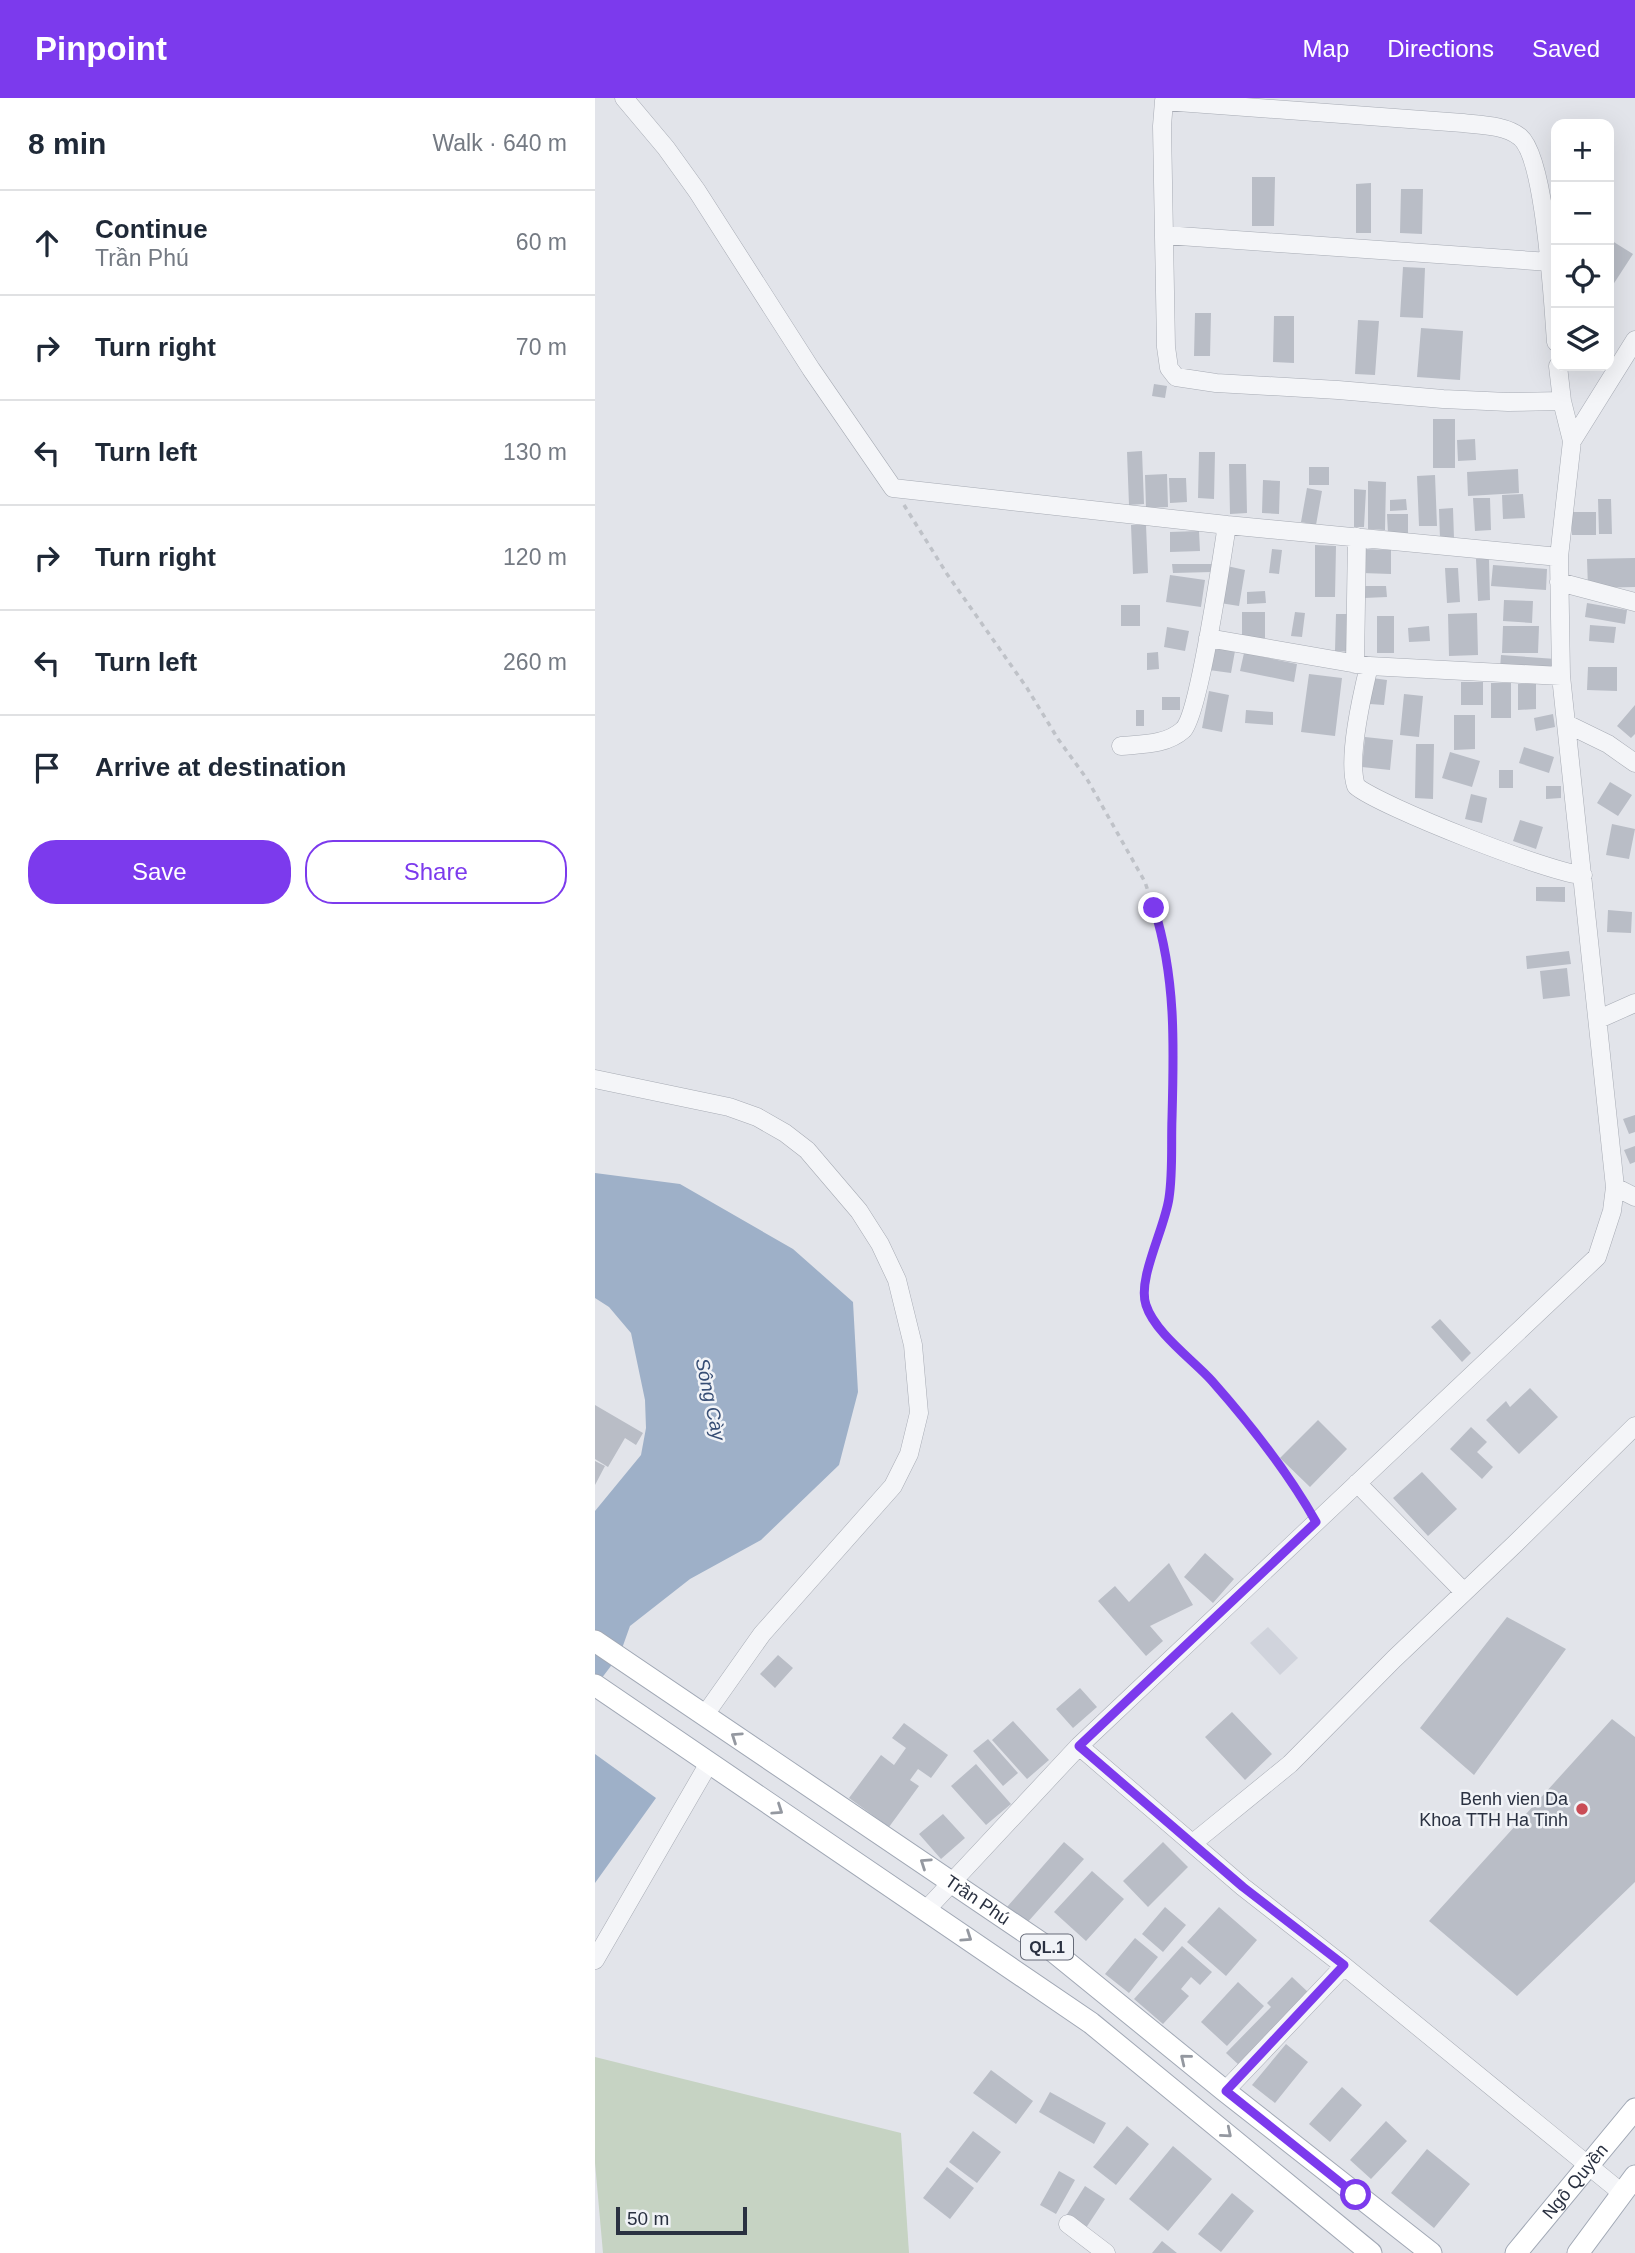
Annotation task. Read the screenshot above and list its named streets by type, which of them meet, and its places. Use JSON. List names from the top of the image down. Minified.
{"streets":{"main road":["Trần Phú","QL.1","Ngô Quyền"]},"water":["Sông Cày"],"places":["Benh vien Da Khoa TTH Ha Tinh"],"scale_bar":"50 m","page":{"header":"Pinpoint","nav":["Map","Directions","Saved"],"heading":["8 min","Walk · 640 m"],"map_buttons":["+","−"],"list":[["Continue","Trần Phú","60 m"],["Turn right","70 m"],["Turn left","130 m"],["Turn right","120 m"],["Turn left","260 m"],"Arrive at destination"],"buttons":["Save","Share"],"scale":"50 m"}}
